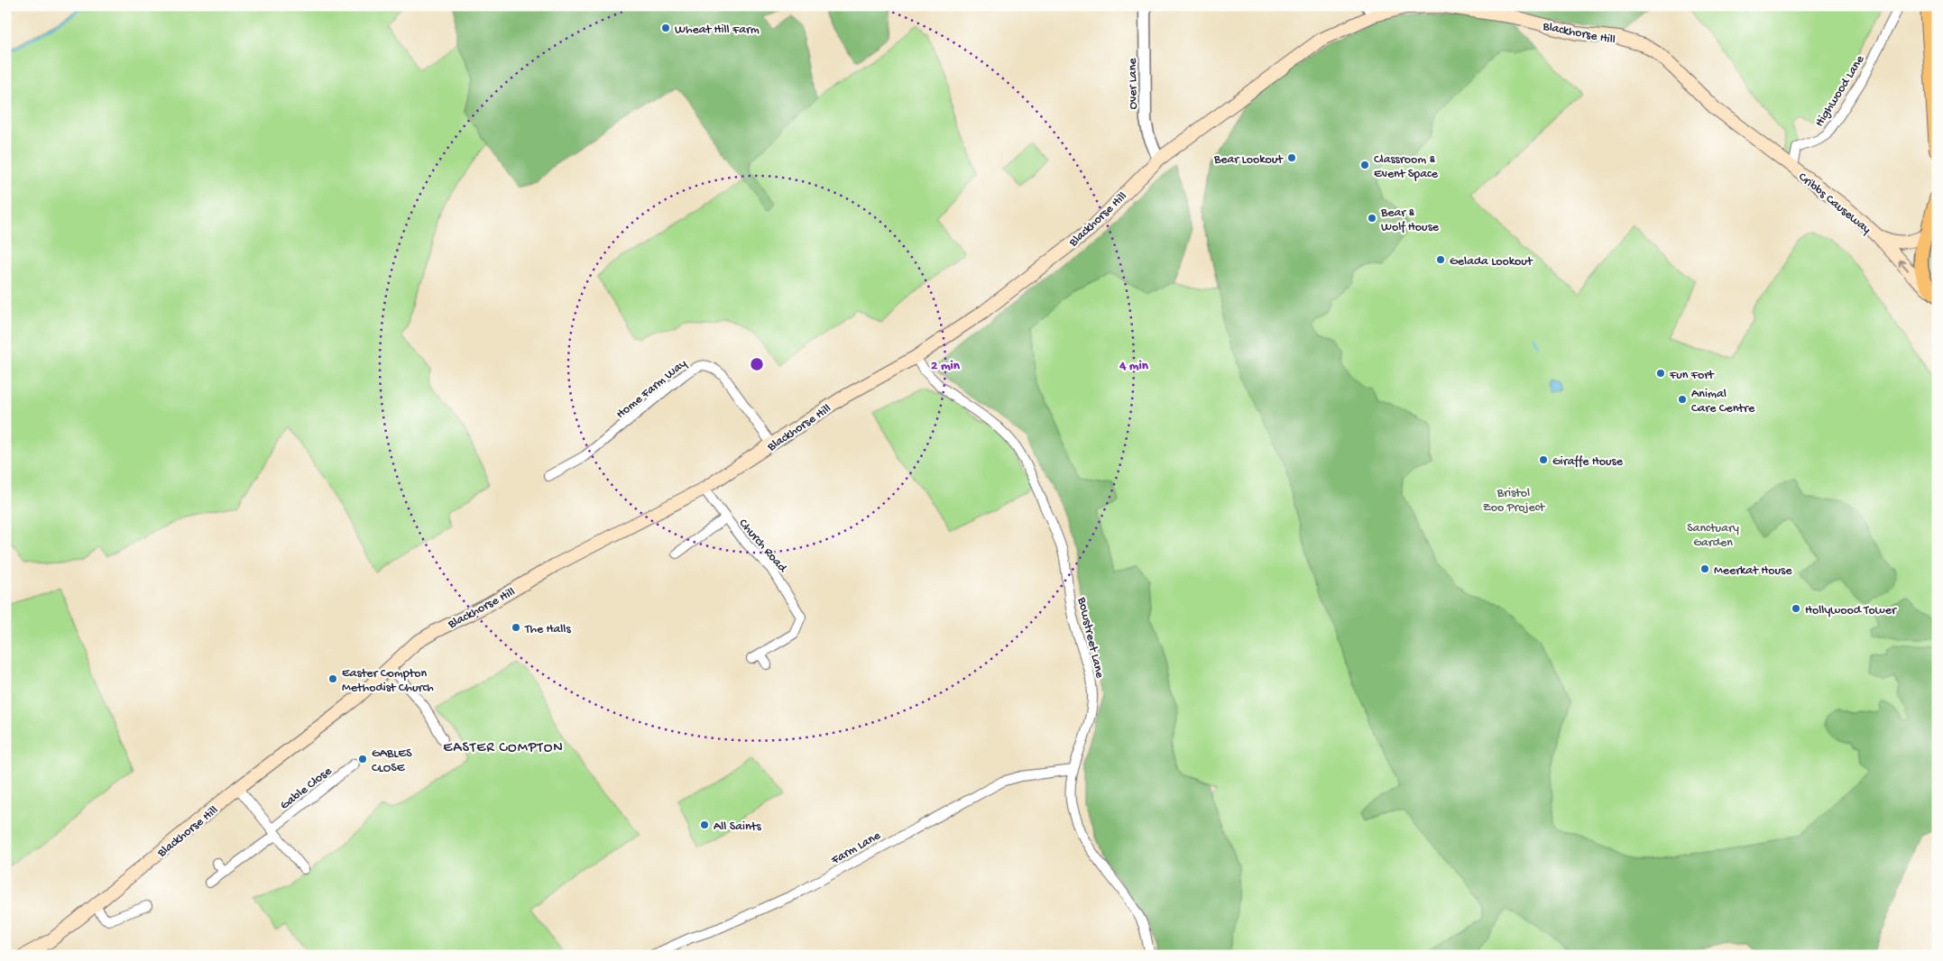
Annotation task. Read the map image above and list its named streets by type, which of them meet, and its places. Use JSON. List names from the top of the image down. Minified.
{"streets":{"main road":["Blackhorse Hill","Cribbs Causeway"],"street":["Over Lane","Highwood Lane","Home Farm Way","Church Road","Bowstreet Lane","Gable Close","Farm Lane"]},"crossings":[["Blackhorse Hill","Over Lane"],["Blackhorse Hill","Highwood Lane"],["Blackhorse Hill","Cribbs Causeway"],["Blackhorse Hill","Home Farm Way"],["Blackhorse Hill","Church Road"],["Blackhorse Hill","Bowstreet Lane"],["Highwood Lane","Cribbs Causeway"],["Bowstreet Lane","Farm Lane"]],"districts":["EASTER COMPTON"],"parks":["Bristol Zoo Project","Sanctuary Garden"],"places":["Wheat Hill Farm","Bear Lookout","Classroom & Event Space","Bear & Wolf House","Gelada Lookout","Fun Fort","Animal Care Centre","Giraffe House","Meerkat House","Hollywood Tower","The Halls","Easter Compton Methodist Church","GABLES CLOSE","All Saints"],"rings":["2 min","4 min"]}
